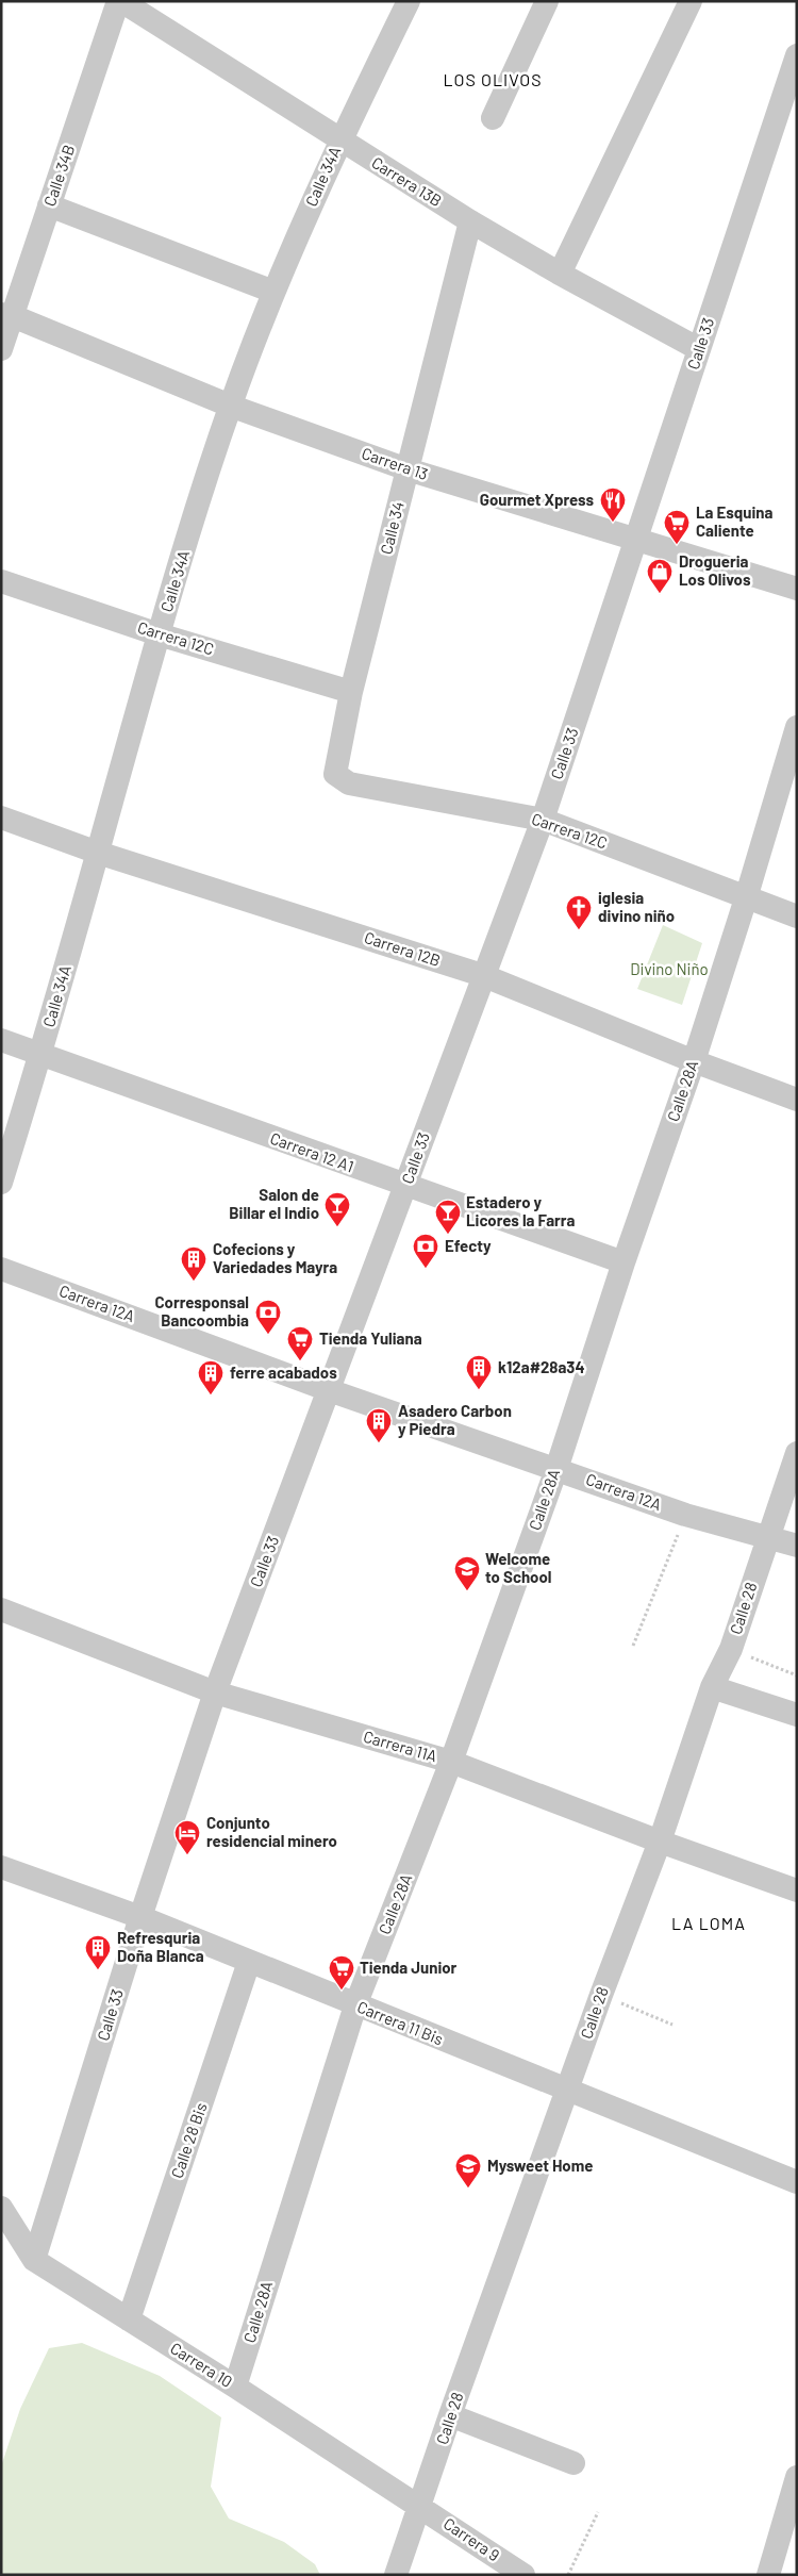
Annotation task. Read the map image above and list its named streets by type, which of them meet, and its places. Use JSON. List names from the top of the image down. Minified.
{"streets":{"street":["Calle 34B","Calle 34A","Carrera 13B","Calle 33","Carrera 13","Calle 34","Carrera 12C","Carrera 12B","Calle 28A","Carrera 12 A1","Carrera 12A","Calle 28","Carrera 11A","Carrera 11 Bis","Calle 28 Bis","Carrera 10","Carrera 9"]},"crossings":[["Calle 34B","Carrera 13B"],["Calle 34B","Carrera 13"],["Calle 34A","Carrera 13B"],["Calle 34A","Carrera 13"],["Calle 34A","Carrera 12C"],["Calle 34A","Carrera 12B"],["Calle 34A","Carrera 12 A1"],["Carrera 13B","Calle 33"],["Carrera 13B","Calle 34"],["Calle 33","Carrera 13"],["Calle 33","Carrera 12C"],["Calle 33","Carrera 12B"],["Calle 33","Carrera 12 A1"],["Calle 33","Carrera 12A"],["Calle 33","Carrera 11A"],["Calle 33","Carrera 11 Bis"],["Calle 33","Carrera 10"],["Carrera 13","Calle 34"],["Calle 34","Carrera 12C"],["Carrera 12C","Calle 28A"],["Carrera 12B","Calle 28A"],["Calle 28A","Carrera 12 A1"],["Calle 28A","Carrera 12A"],["Calle 28A","Carrera 11A"],["Calle 28A","Carrera 11 Bis"],["Calle 28A","Carrera 10"],["Carrera 12A","Calle 28"],["Calle 28","Carrera 11A"],["Calle 28","Carrera 11 Bis"],["Calle 28","Carrera 10"],["Calle 28","Carrera 9"],["Carrera 11 Bis","Calle 28 Bis"],["Calle 28 Bis","Carrera 10"],["Carrera 10","Carrera 9"]],"districts":["LOS OLIVOS","LA LOMA"],"parks":["Divino Niño"],"places":{"restaurant":["Gourmet Xpress"],"supermarket":["La Esquina Caliente","Tienda Yuliana","Tienda Junior"],"shop":["Drogueria Los Olivos"],"church":["iglesia divino niño"],"bar":["Salon de Billar el Indio","Estadero y Licores la Farra"],"bank":["Efecty","Corresponsal Bancoombia"],"building":["Cofecions y Variedades Mayra","k12a#28a34","ferre acabados","Asadero Carbon y Piedra","Refresquria Doña Blanca"],"school or university":["Welcome to School","Mysweet Home"],"hotel":["Conjunto residencial minero"]}}
